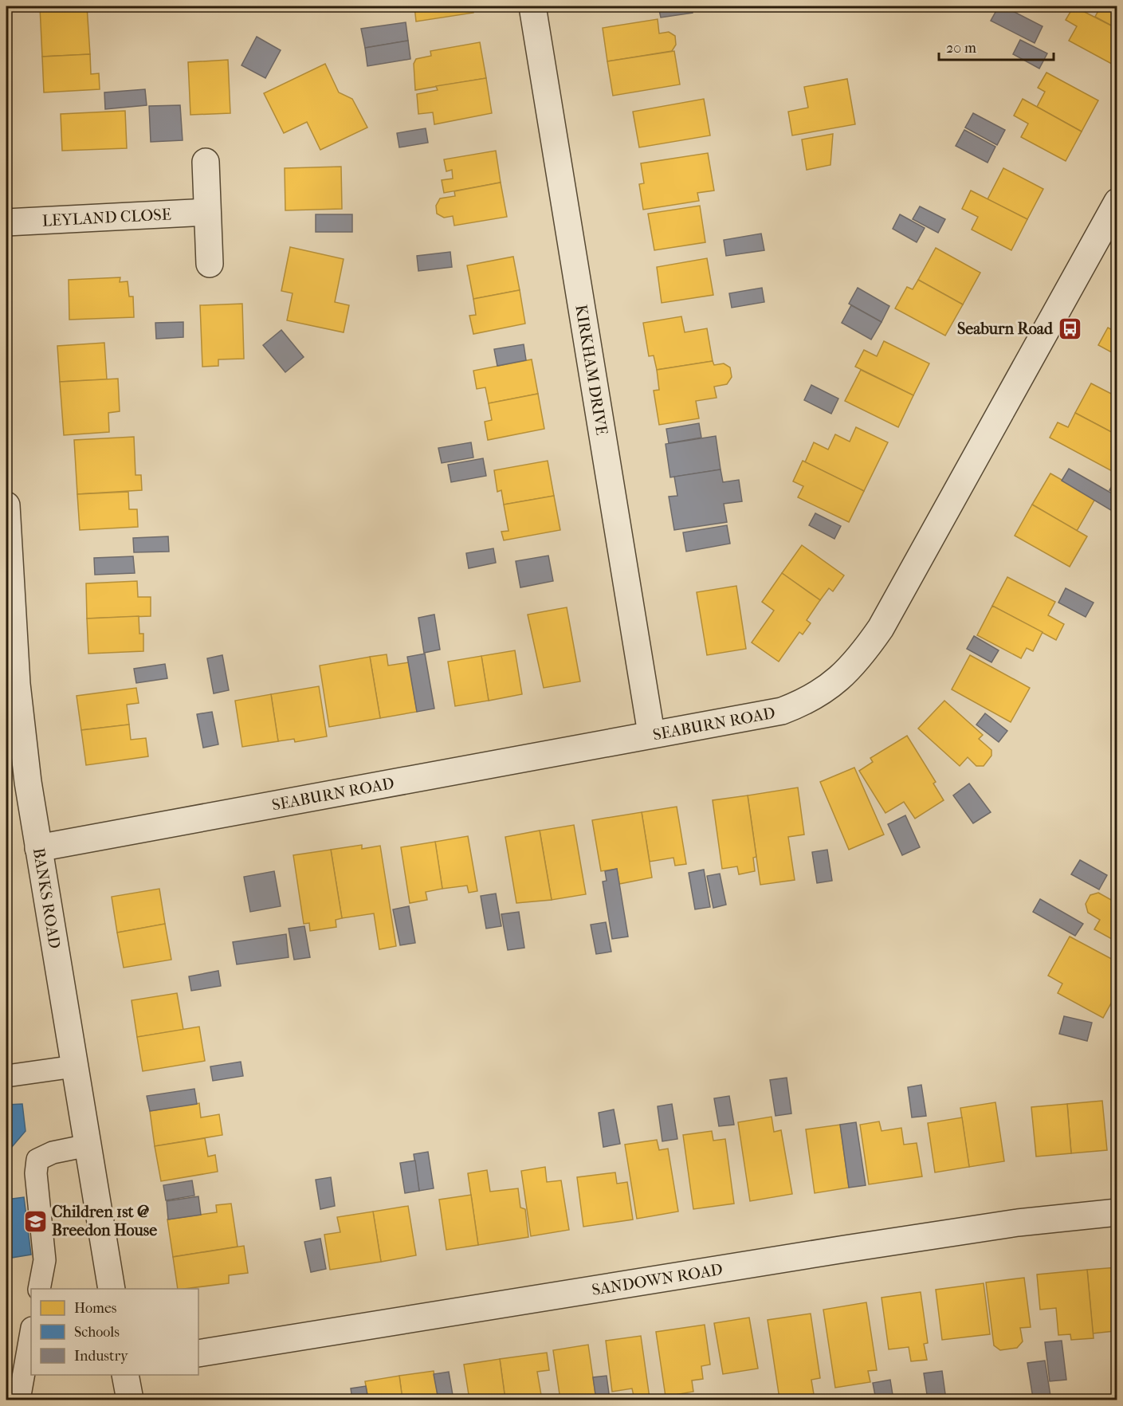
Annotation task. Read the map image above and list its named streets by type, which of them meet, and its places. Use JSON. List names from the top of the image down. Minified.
{"streets":{"street":["LEYLAND CLOSE","KIRKHAM DRIVE","SEABURN ROAD","BANKS ROAD","SANDOWN ROAD"]},"crossings":[["KIRKHAM DRIVE","SEABURN ROAD"],["SEABURN ROAD","BANKS ROAD"]],"places":{"bus stop":["Seaburn Road"],"school or university":["Children 1st @ Breedon House"]},"legend":["Homes","Schools","Industry"],"scale_bar":"20 m"}
